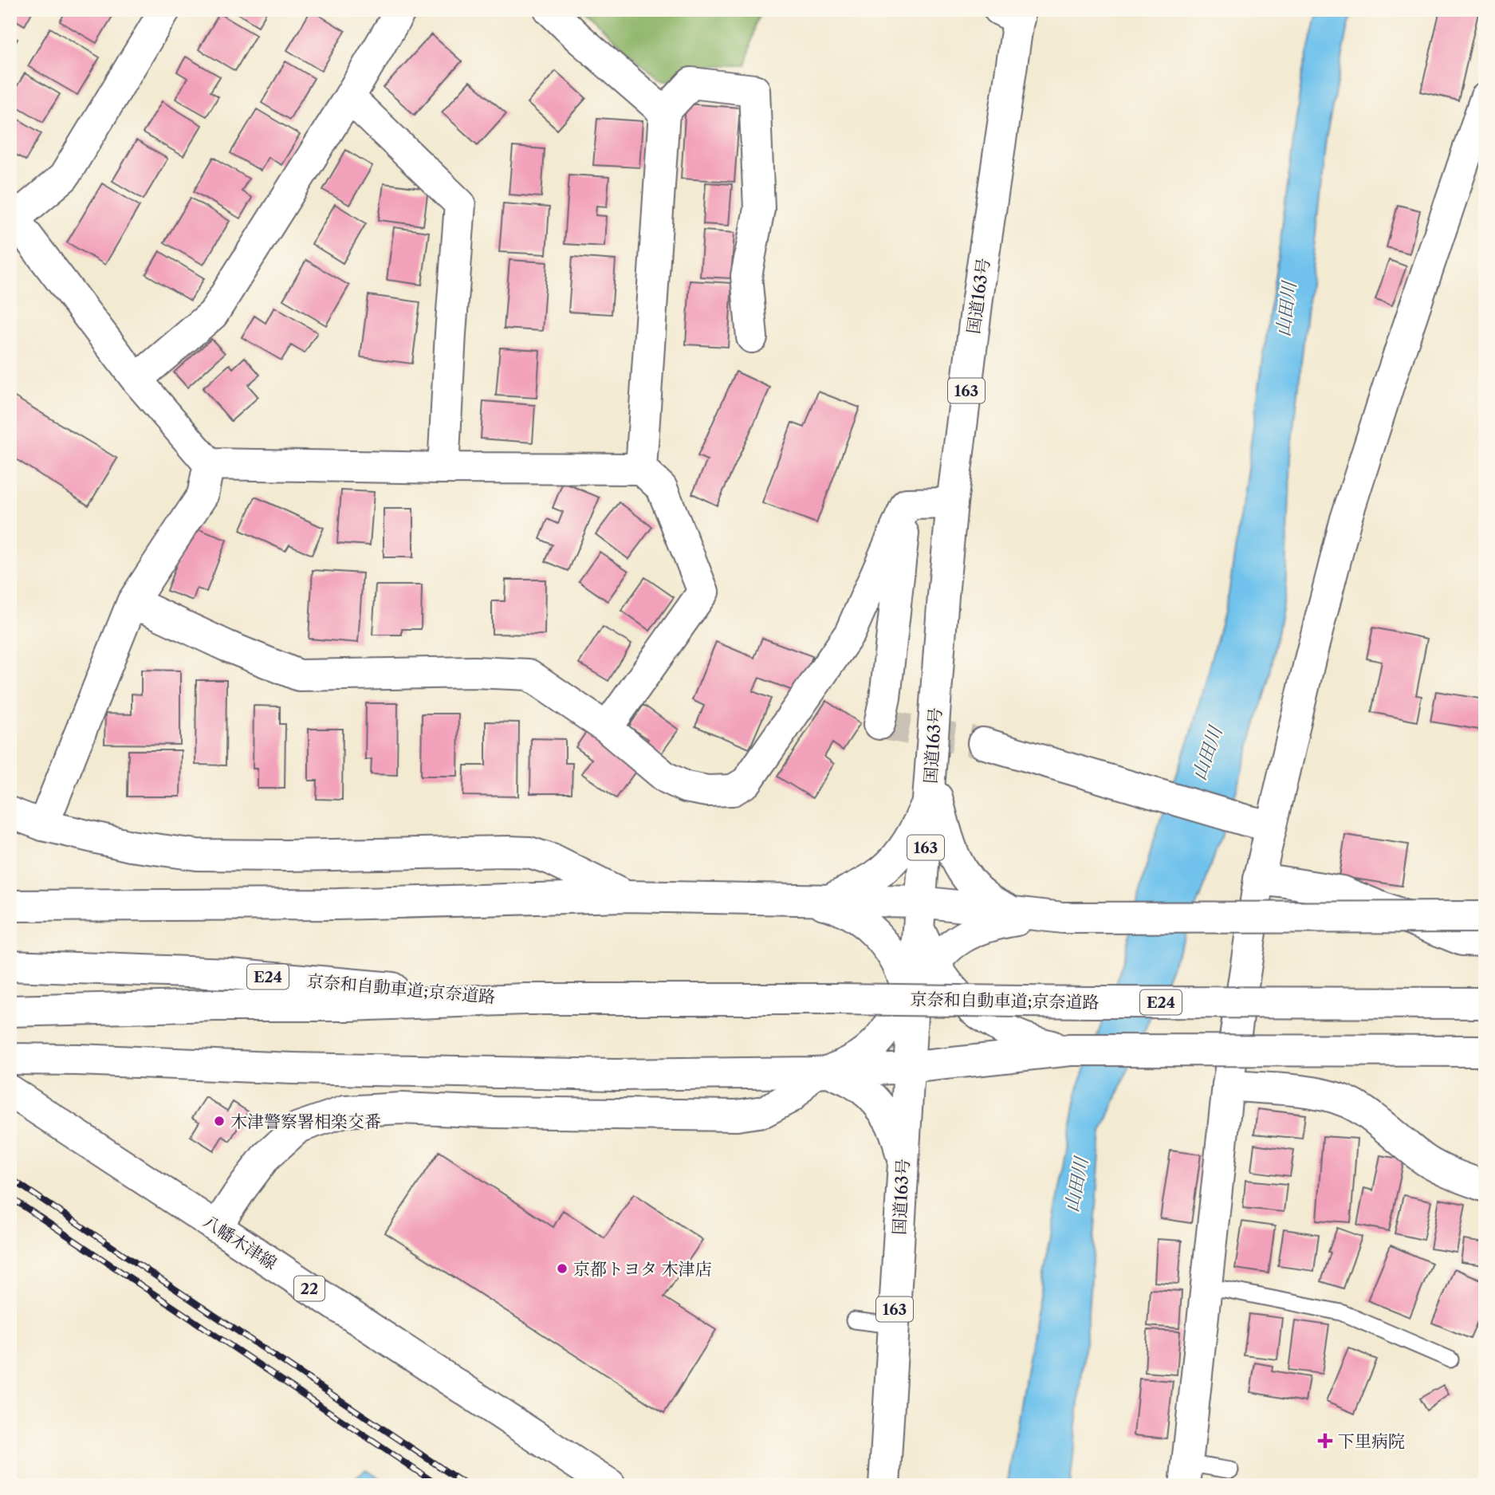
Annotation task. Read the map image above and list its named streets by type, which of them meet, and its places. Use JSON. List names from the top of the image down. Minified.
{"streets":{"main road":["国道163号","163","E24","京奈和自動車道;京奈道路","八幡木津線","22"]},"water":["山田川"],"places":{"other":["木津警察署相楽交番","京都トヨタ 木津店"],"health":["下里病院"]}}
